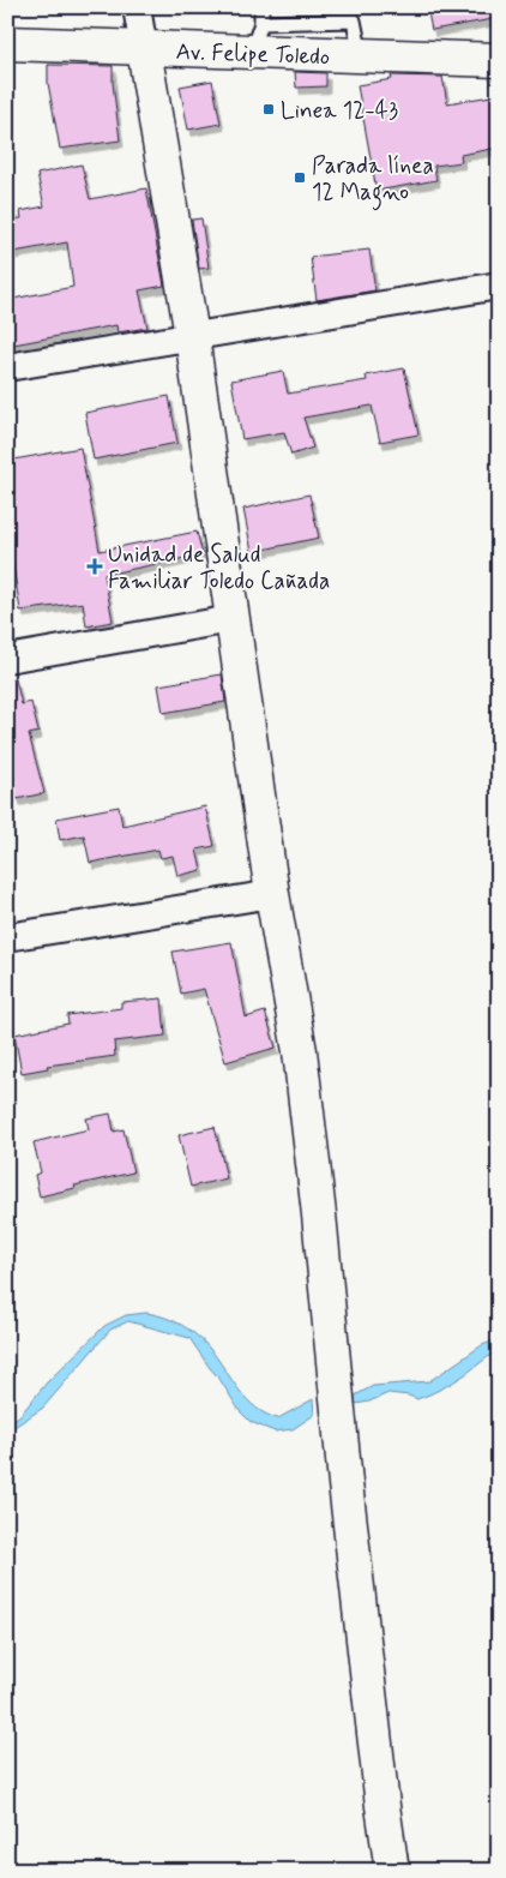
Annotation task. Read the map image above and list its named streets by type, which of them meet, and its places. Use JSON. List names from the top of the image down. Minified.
{"streets":{"street":["Av. Felipe Toledo"]},"places":{"transit":["Linea 12-43","Parada línea 12 Magno"],"health":["Unidad de Salud Familiar Toledo Cañada"]}}
